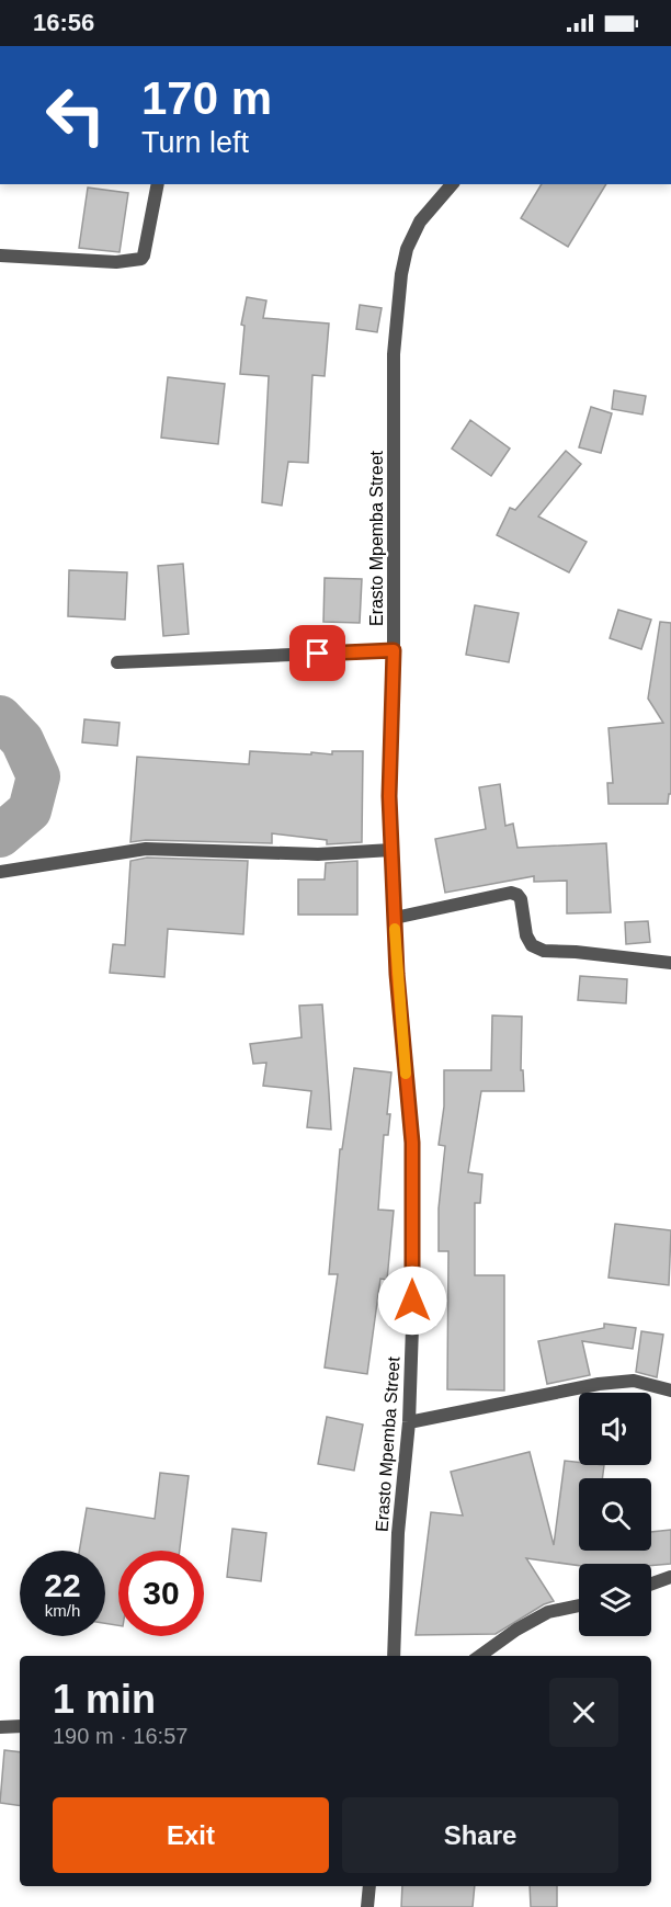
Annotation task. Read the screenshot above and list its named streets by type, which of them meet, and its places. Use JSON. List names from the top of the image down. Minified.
{"streets":{"street":["Erasto Mpemba Street"]},"page":{"status":"16:56","turn":["170 m","Turn left"],"speed":"22 km/h","limit":"30","heading":["1 min","190 m · 16:57"],"buttons":["Exit","Share"]}}
